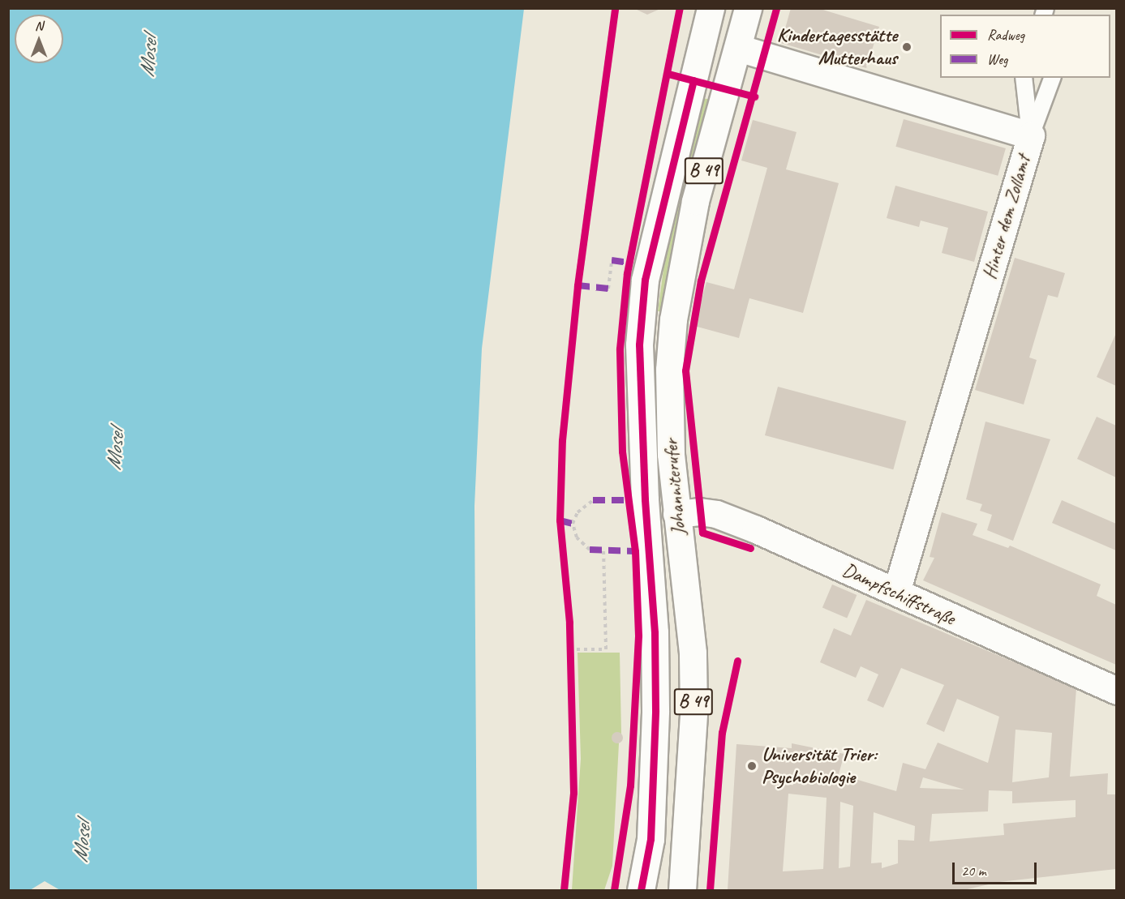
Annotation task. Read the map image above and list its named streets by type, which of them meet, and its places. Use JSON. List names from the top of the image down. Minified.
{"streets":{"main road":["B 49","Hinter dem Zollamt","Johanniterufer","Dampfschiffstraße"]},"crossings":[["B 49","Hinter dem Zollamt"],["B 49","Johanniterufer"],["Hinter dem Zollamt","Johanniterufer"],["Hinter dem Zollamt","Dampfschiffstraße"],["Johanniterufer","Dampfschiffstraße"]],"water":["Mosel"],"places":["Kindertagesstätte Mutterhaus","Universität Trier: Psychobiologie"],"legend":["Radweg","Weg"],"scale_bar":"20 m","north":"top"}
